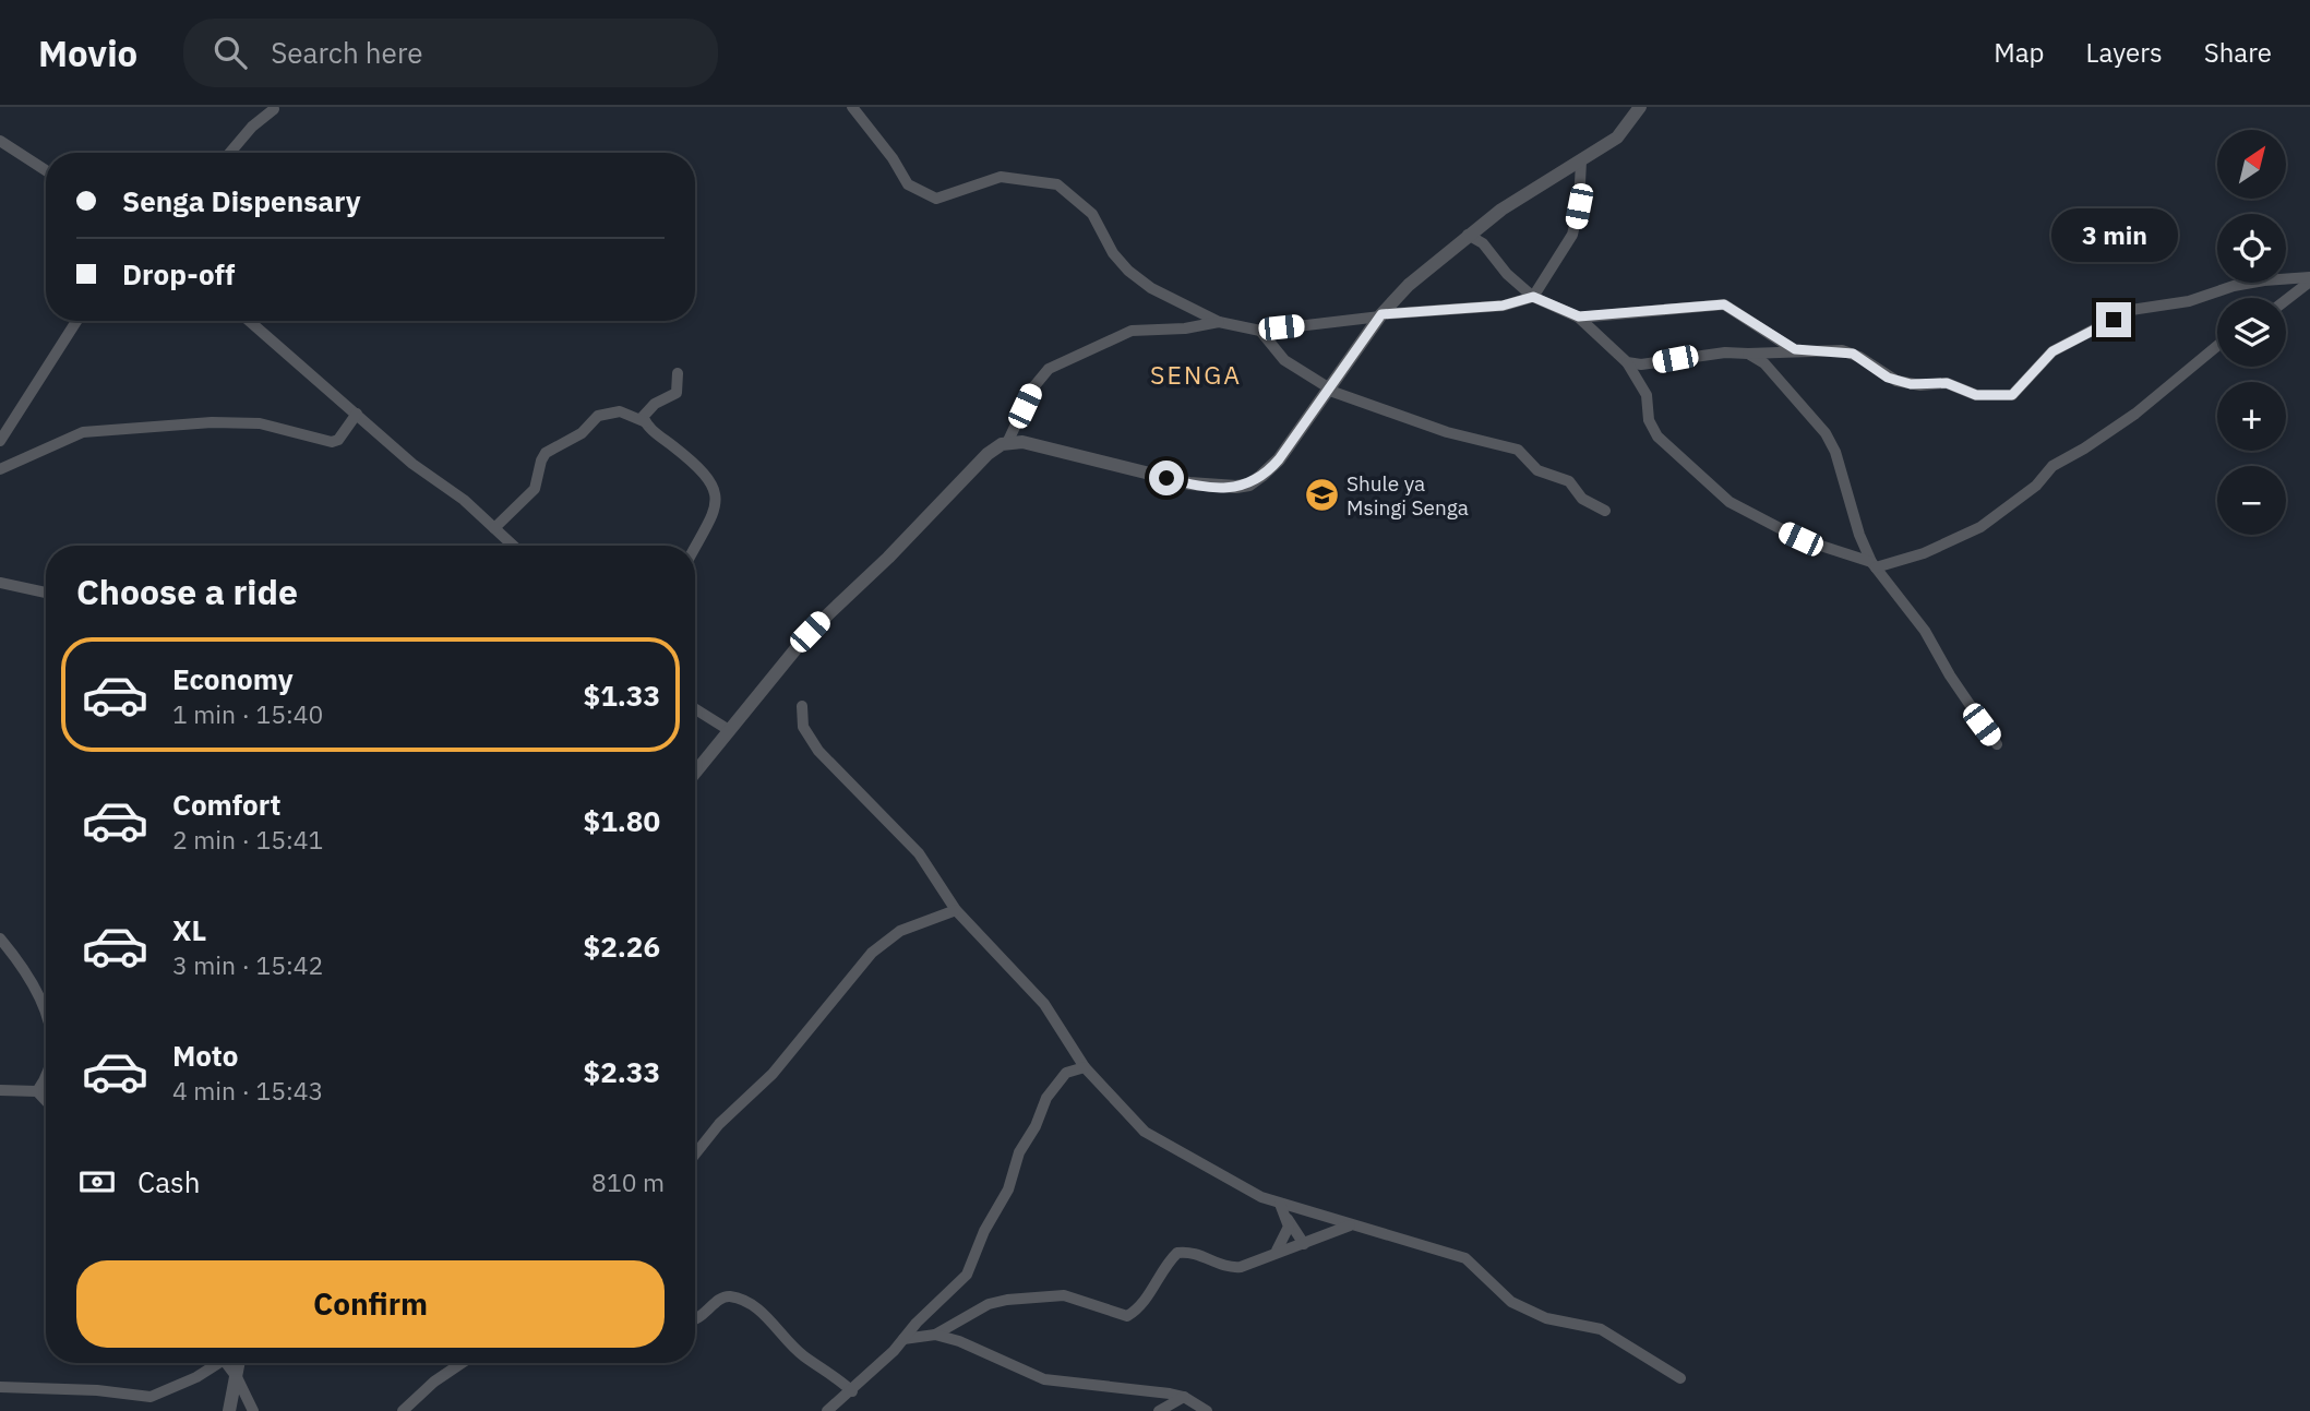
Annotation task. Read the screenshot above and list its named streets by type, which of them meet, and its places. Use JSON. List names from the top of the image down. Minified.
{"districts":["SENGA"],"places":{"school or university":["Shule ya Msingi Senga"]},"north":"top right","page":{"header":"Movio","search":"Search here","nav":["Map","Layers","Share"],"map_buttons":["+","−"],"banner":["Senga Dispensary","Drop-off"],"bubble":"3 min","heading":"Choose a ride","list":[{"name":"Economy","note":"1 min · 15:40","value":"$1.33"},{"name":"Comfort","note":"2 min · 15:41","value":"$1.80"},{"name":"XL","note":"3 min · 15:42","value":"$2.26"},{"name":"Moto","note":"4 min · 15:43","value":"$2.33"}],"pay":["Cash","810 m"],"buttons":"Confirm"}}
